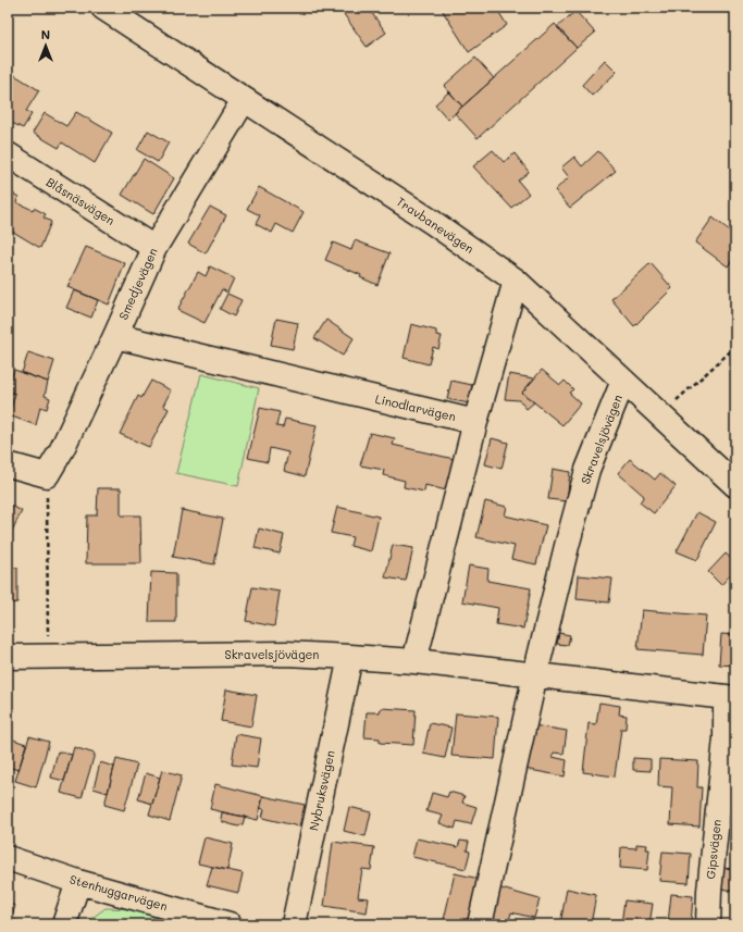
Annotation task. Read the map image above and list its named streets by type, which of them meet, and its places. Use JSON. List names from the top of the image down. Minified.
{"streets":{"street":["Blåsnäsvägen","Travbanevägen","Smedjevägen","Linodlarvägen","Skravelsjövägen","Nybruksvägen","Gipsvägen","Stenhuggarvägen"]},"crossings":[["Blåsnäsvägen","Smedjevägen"],["Travbanevägen","Smedjevägen"],["Travbanevägen","Skravelsjövägen"],["Smedjevägen","Linodlarvägen"],["Skravelsjövägen","Nybruksvägen"],["Skravelsjövägen","Gipsvägen"]],"north":"top"}
